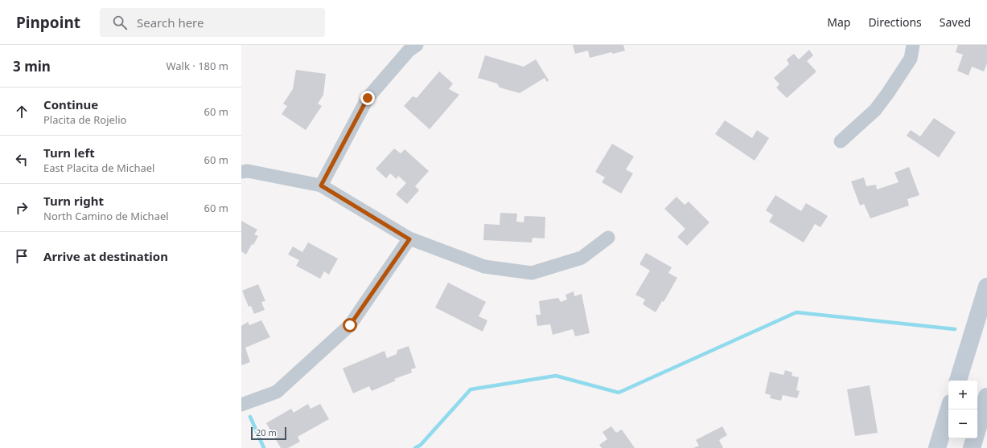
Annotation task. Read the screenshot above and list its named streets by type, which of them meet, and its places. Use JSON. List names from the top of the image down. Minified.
{"scale_bar":"20 m","page":{"header":"Pinpoint","search":"Search here","nav":["Map","Directions","Saved"],"heading":["3 min","Walk · 180 m"],"list":[["Continue","Placita de Rojelio","60 m"],["Turn left","East Placita de Michael","60 m"],["Turn right","North Camino de Michael","60 m"],"Arrive at destination"],"map_buttons":["+","−"],"scale":"20 m"}}
